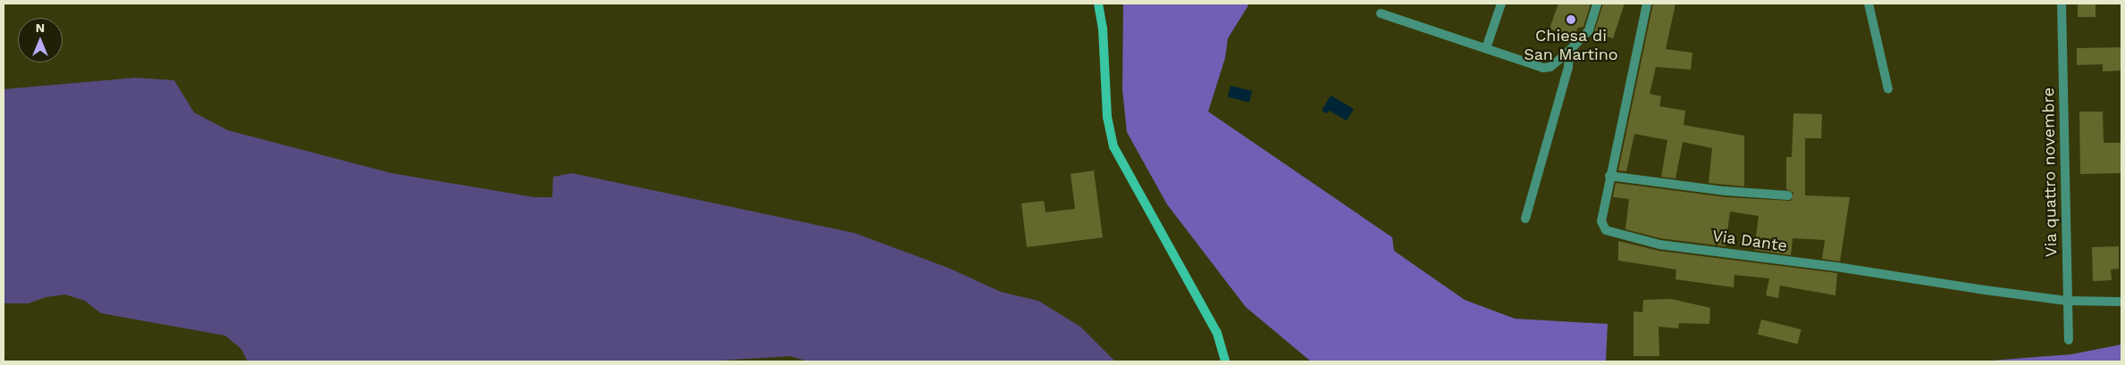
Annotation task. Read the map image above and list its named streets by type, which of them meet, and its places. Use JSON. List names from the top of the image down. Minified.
{"streets":{"street":["Via quattro novembre","Via Dante"]},"crossings":[["Via quattro novembre","Via Dante"]],"places":["Chiesa di San Martino"],"north":"top"}
